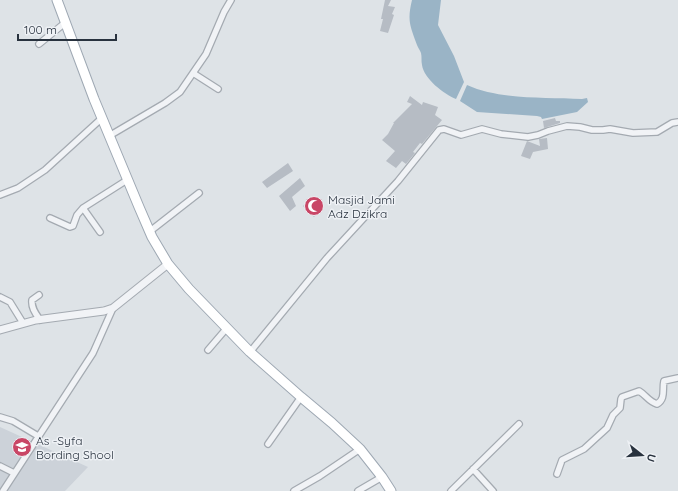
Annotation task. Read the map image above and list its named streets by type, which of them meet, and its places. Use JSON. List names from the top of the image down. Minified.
{"places":{"mosque":["Masjid Jami Adz Dzikra"],"school or university":["As -Syfa Bording Shool"]},"scale_bar":"100 m","north":"right"}
